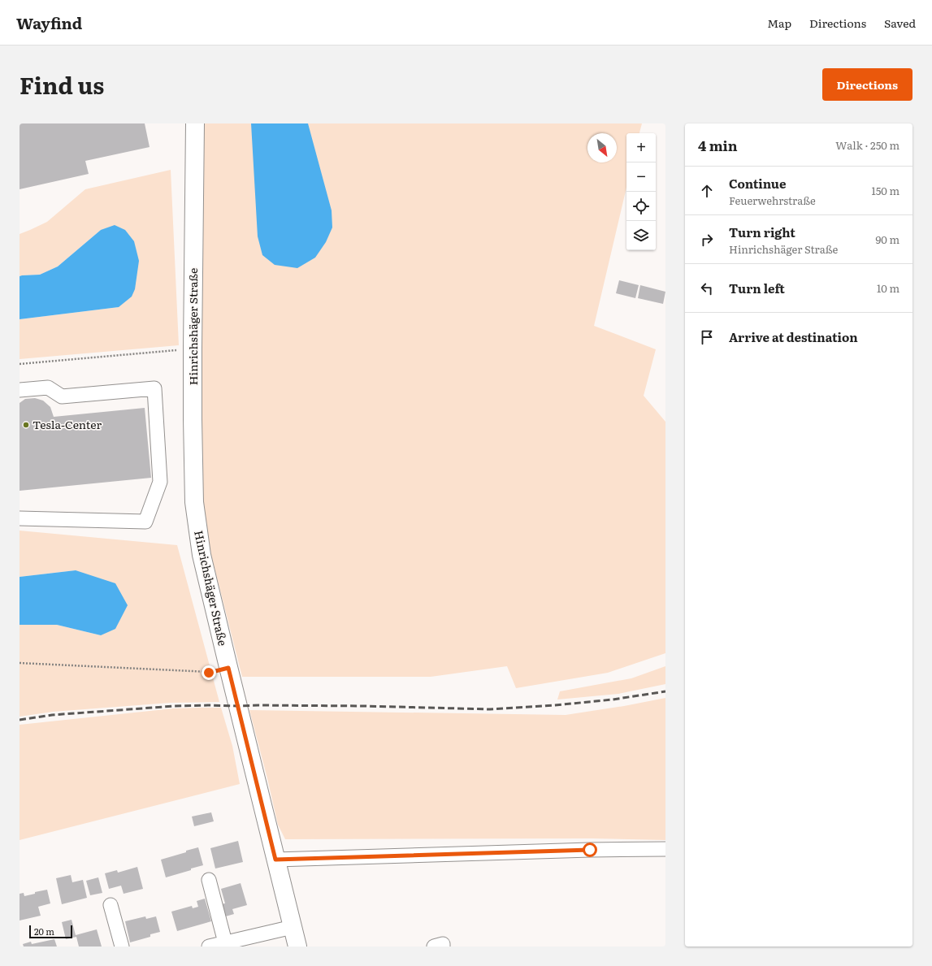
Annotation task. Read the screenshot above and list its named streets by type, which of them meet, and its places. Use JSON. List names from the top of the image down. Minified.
{"streets":{"main road":["Hinrichshäger Straße"]},"places":["Tesla-Center"],"scale_bar":"20 m","north":"bottom right","page":{"header":"Wayfind","nav":["Map","Directions","Saved"],"title":"Find us","buttons":"Directions","heading":["4 min","Walk · 250 m"],"map_buttons":["+","−"],"list":[["Continue","Feuerwehrstraße","150 m"],["Turn right","Hinrichshäger Straße","90 m"],["Turn left","10 m"],"Arrive at destination"],"scale":"20 m"}}
